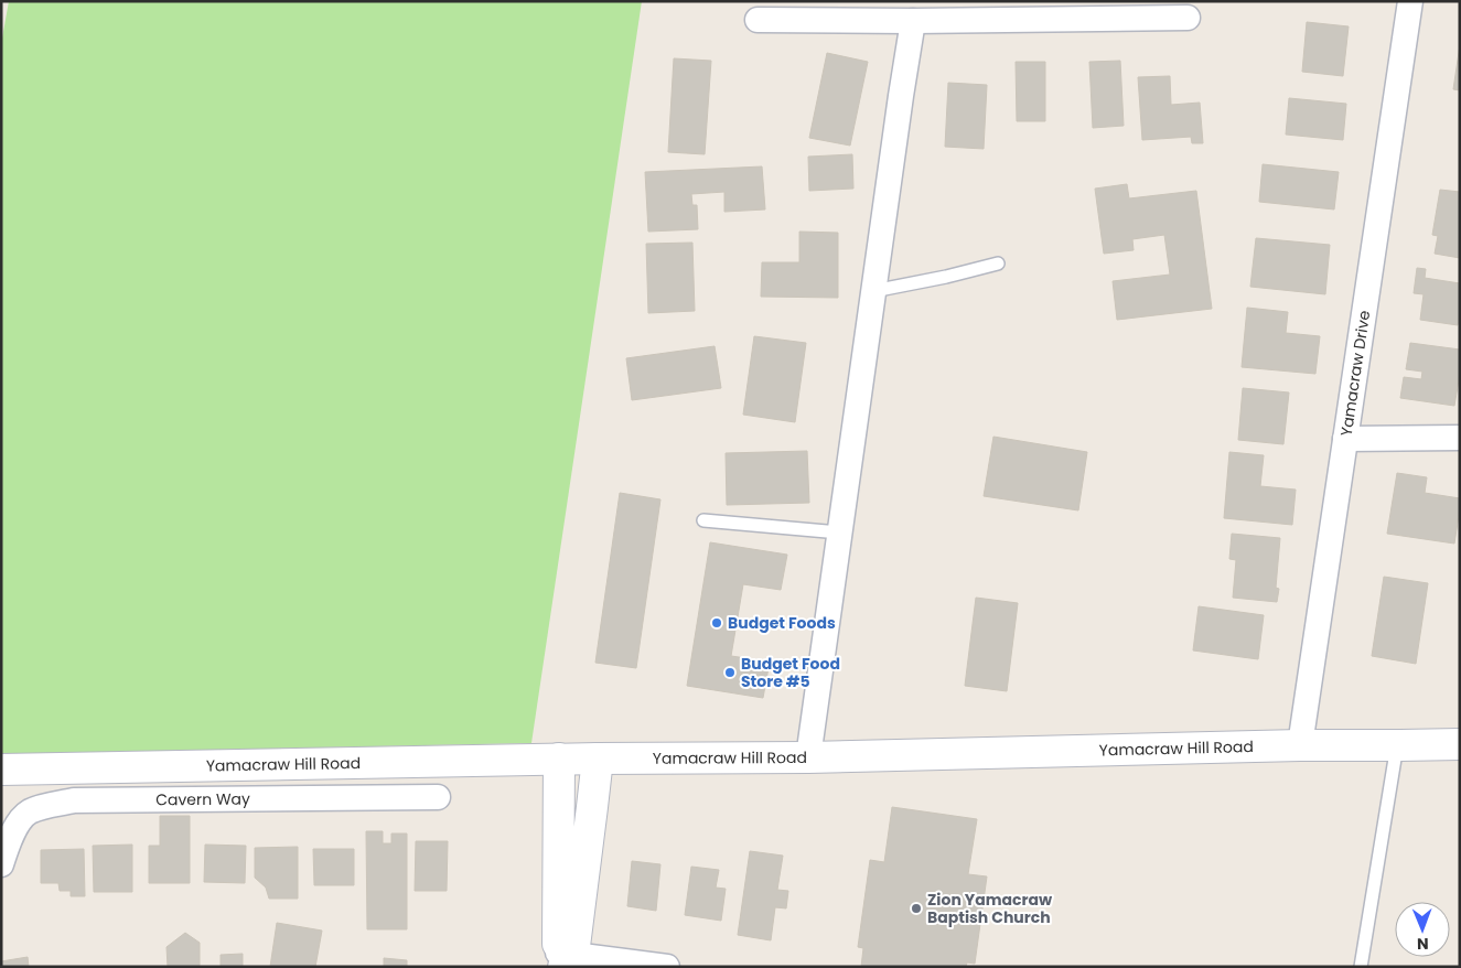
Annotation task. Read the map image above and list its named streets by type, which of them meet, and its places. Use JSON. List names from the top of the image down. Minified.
{"streets":{"main road":["Yamacraw Hill Road"],"street":["Yamacraw Drive","Cavern Way"]},"crossings":[["Yamacraw Drive","Yamacraw Hill Road"]],"places":["Budget Foods","Budget Food Store #5","Zion Yamacraw Baptish Church"],"north":"bottom"}
